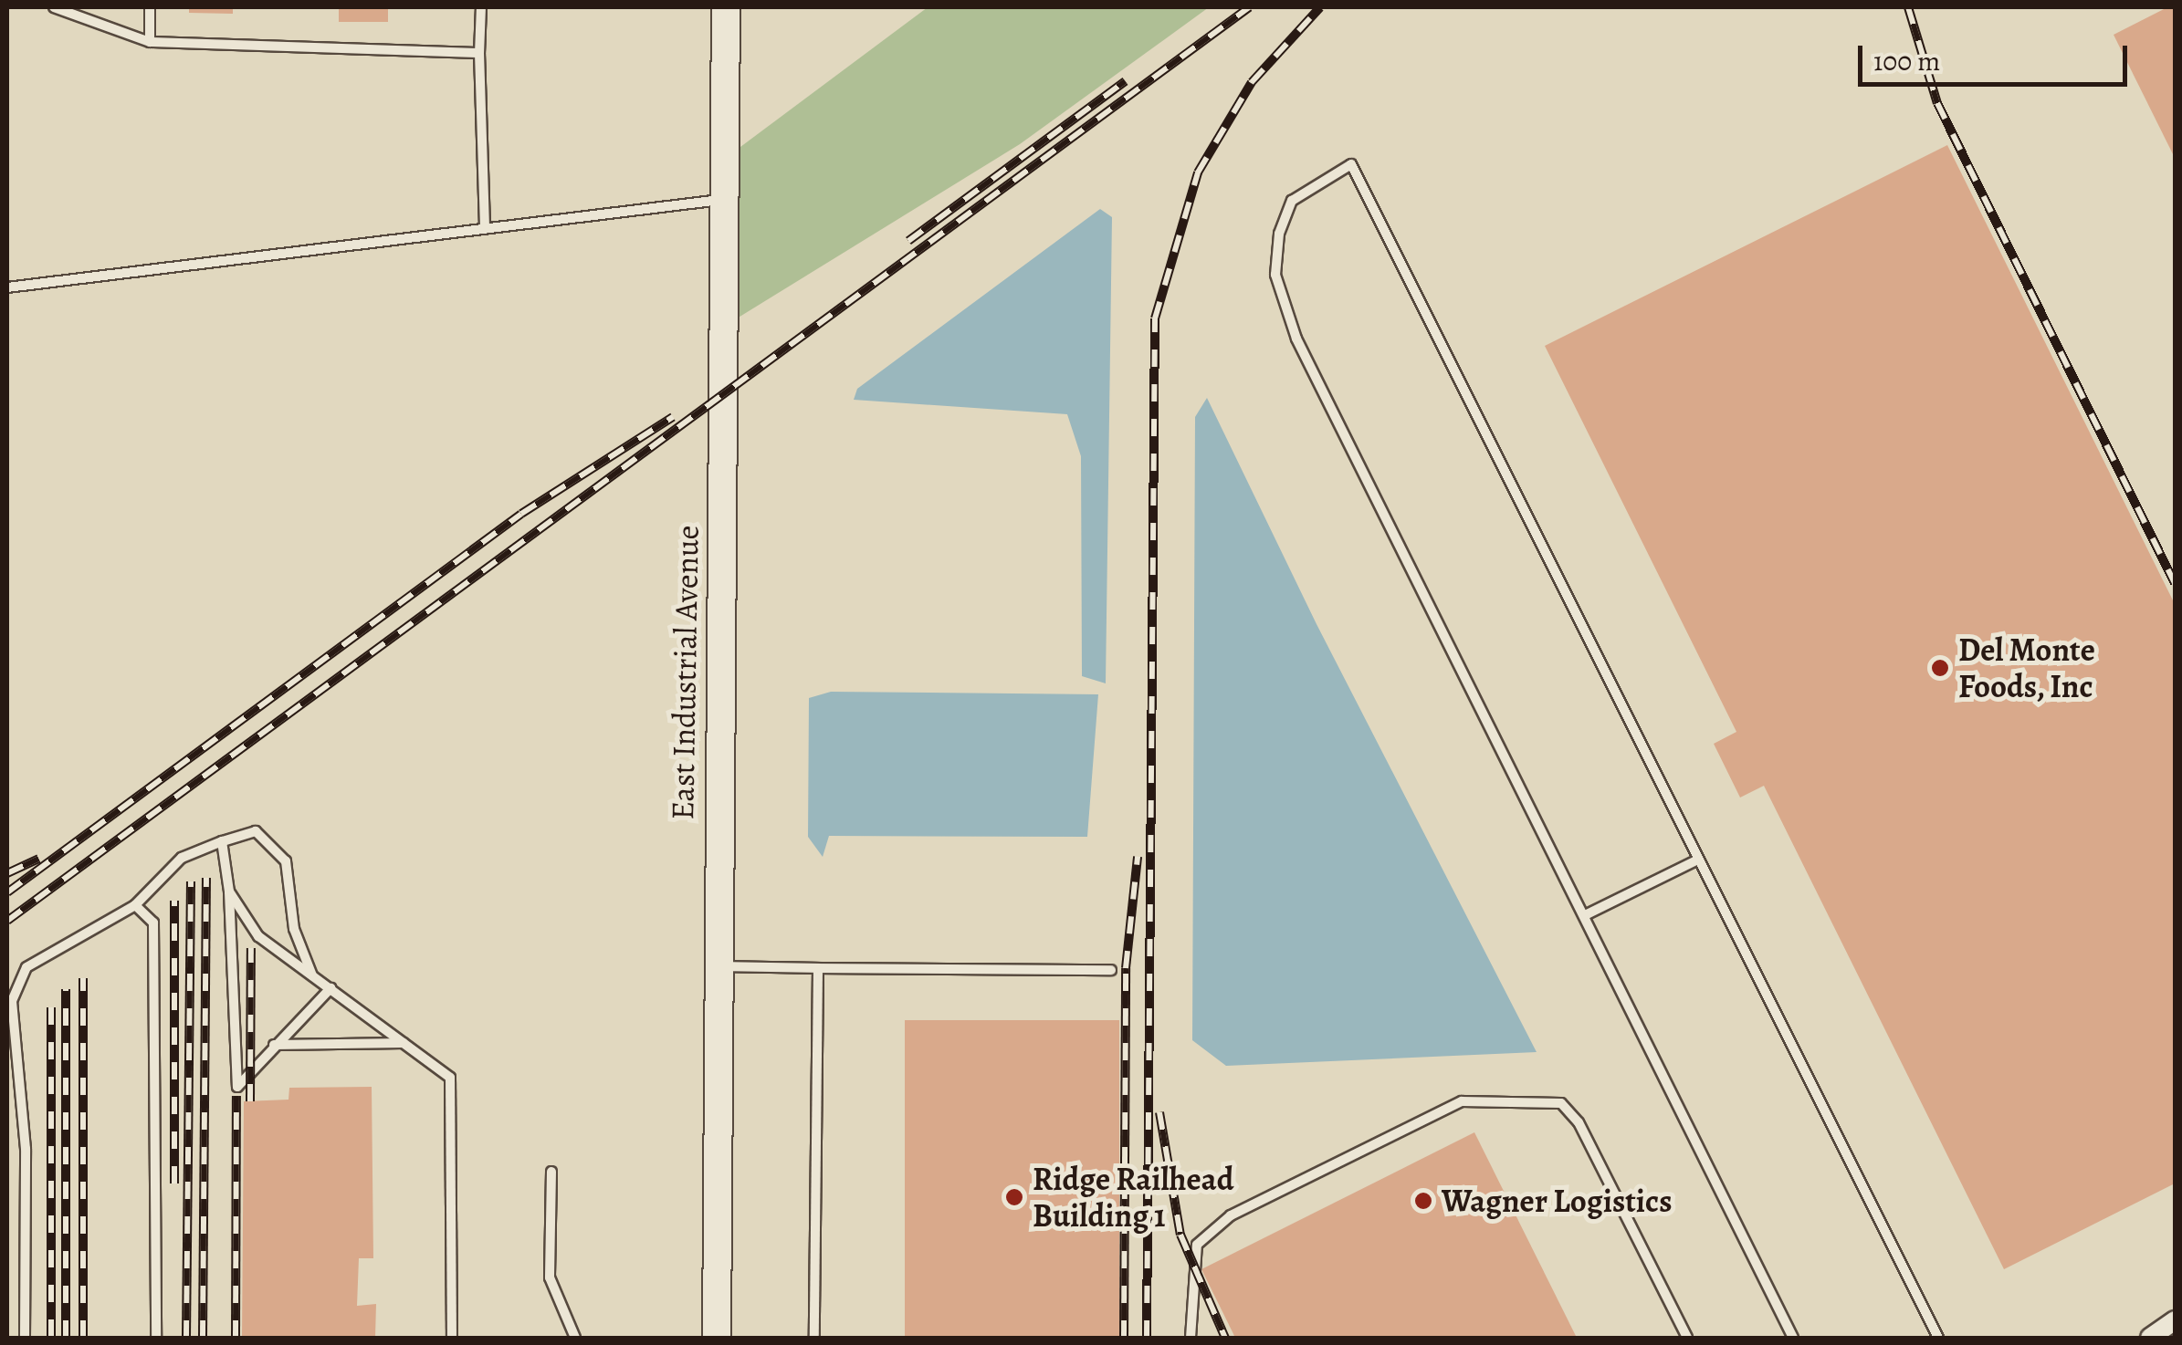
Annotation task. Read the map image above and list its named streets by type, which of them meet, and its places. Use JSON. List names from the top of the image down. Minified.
{"streets":{"street":["East Industrial Avenue"]},"places":["Del Monte Foods, Inc","Ridge Railhead Building 1","Wagner Logistics"],"scale_bar":"100 m"}
